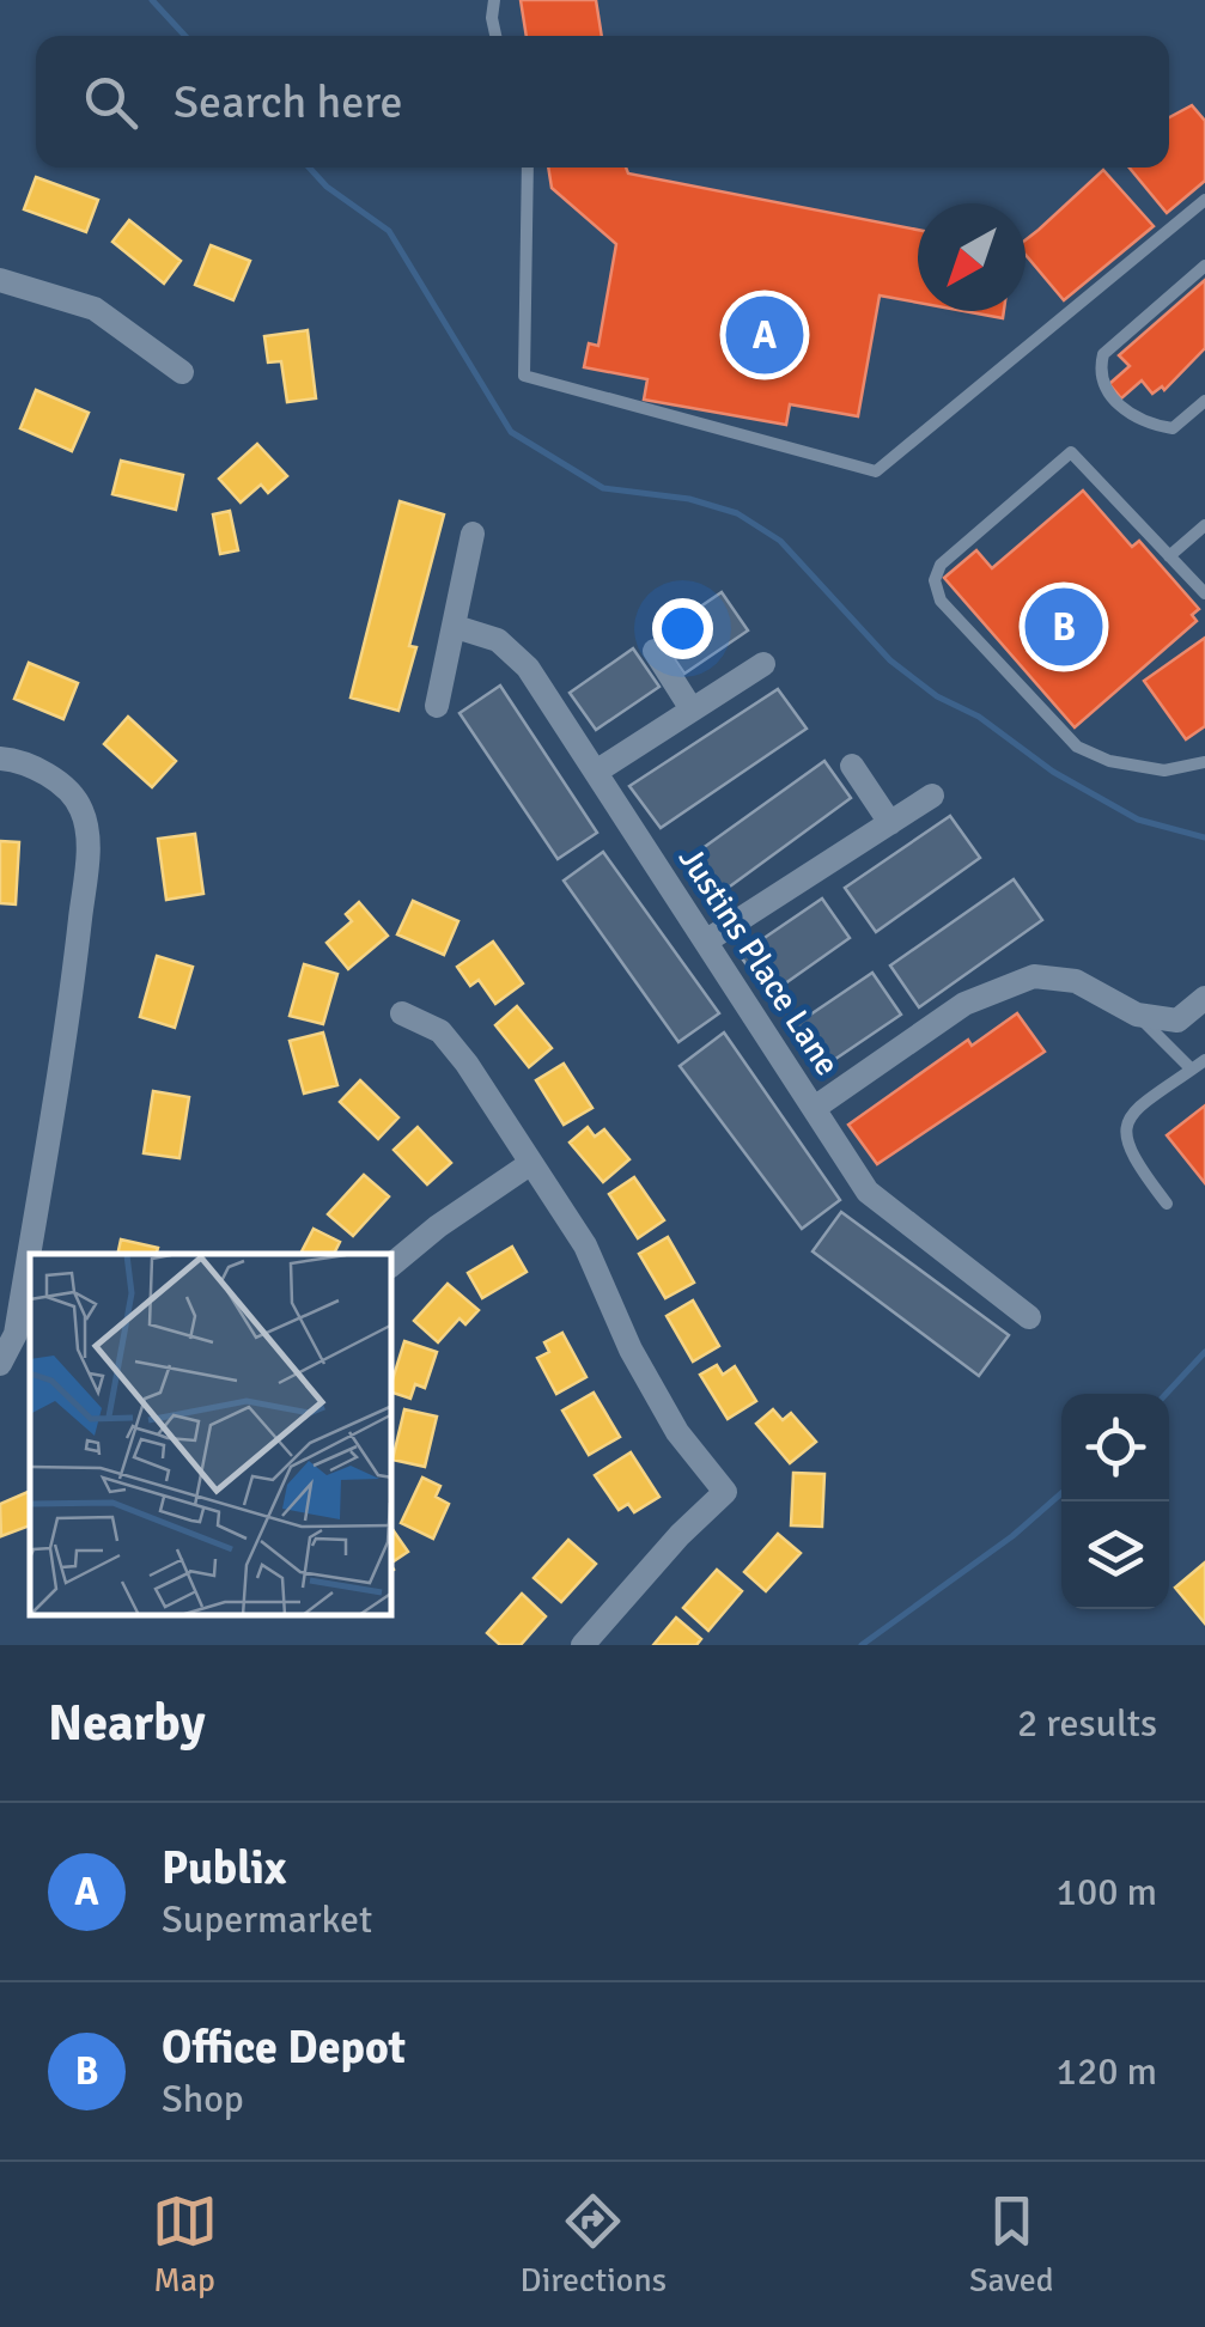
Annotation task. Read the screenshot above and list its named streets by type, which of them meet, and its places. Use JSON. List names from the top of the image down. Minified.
{"streets":{"street":["Justins Place Lane"]},"north":"bottom left","page":{"search":"Search here","pins":["A","B"],"heading":["Nearby","2 results"],"list":[{"mark":"A","name":"Publix","note":"Supermarket","value":"100 m"},{"mark":"B","name":"Office Depot","note":"Shop","value":"120 m"}],"nav":["Map","Directions","Saved"]}}
